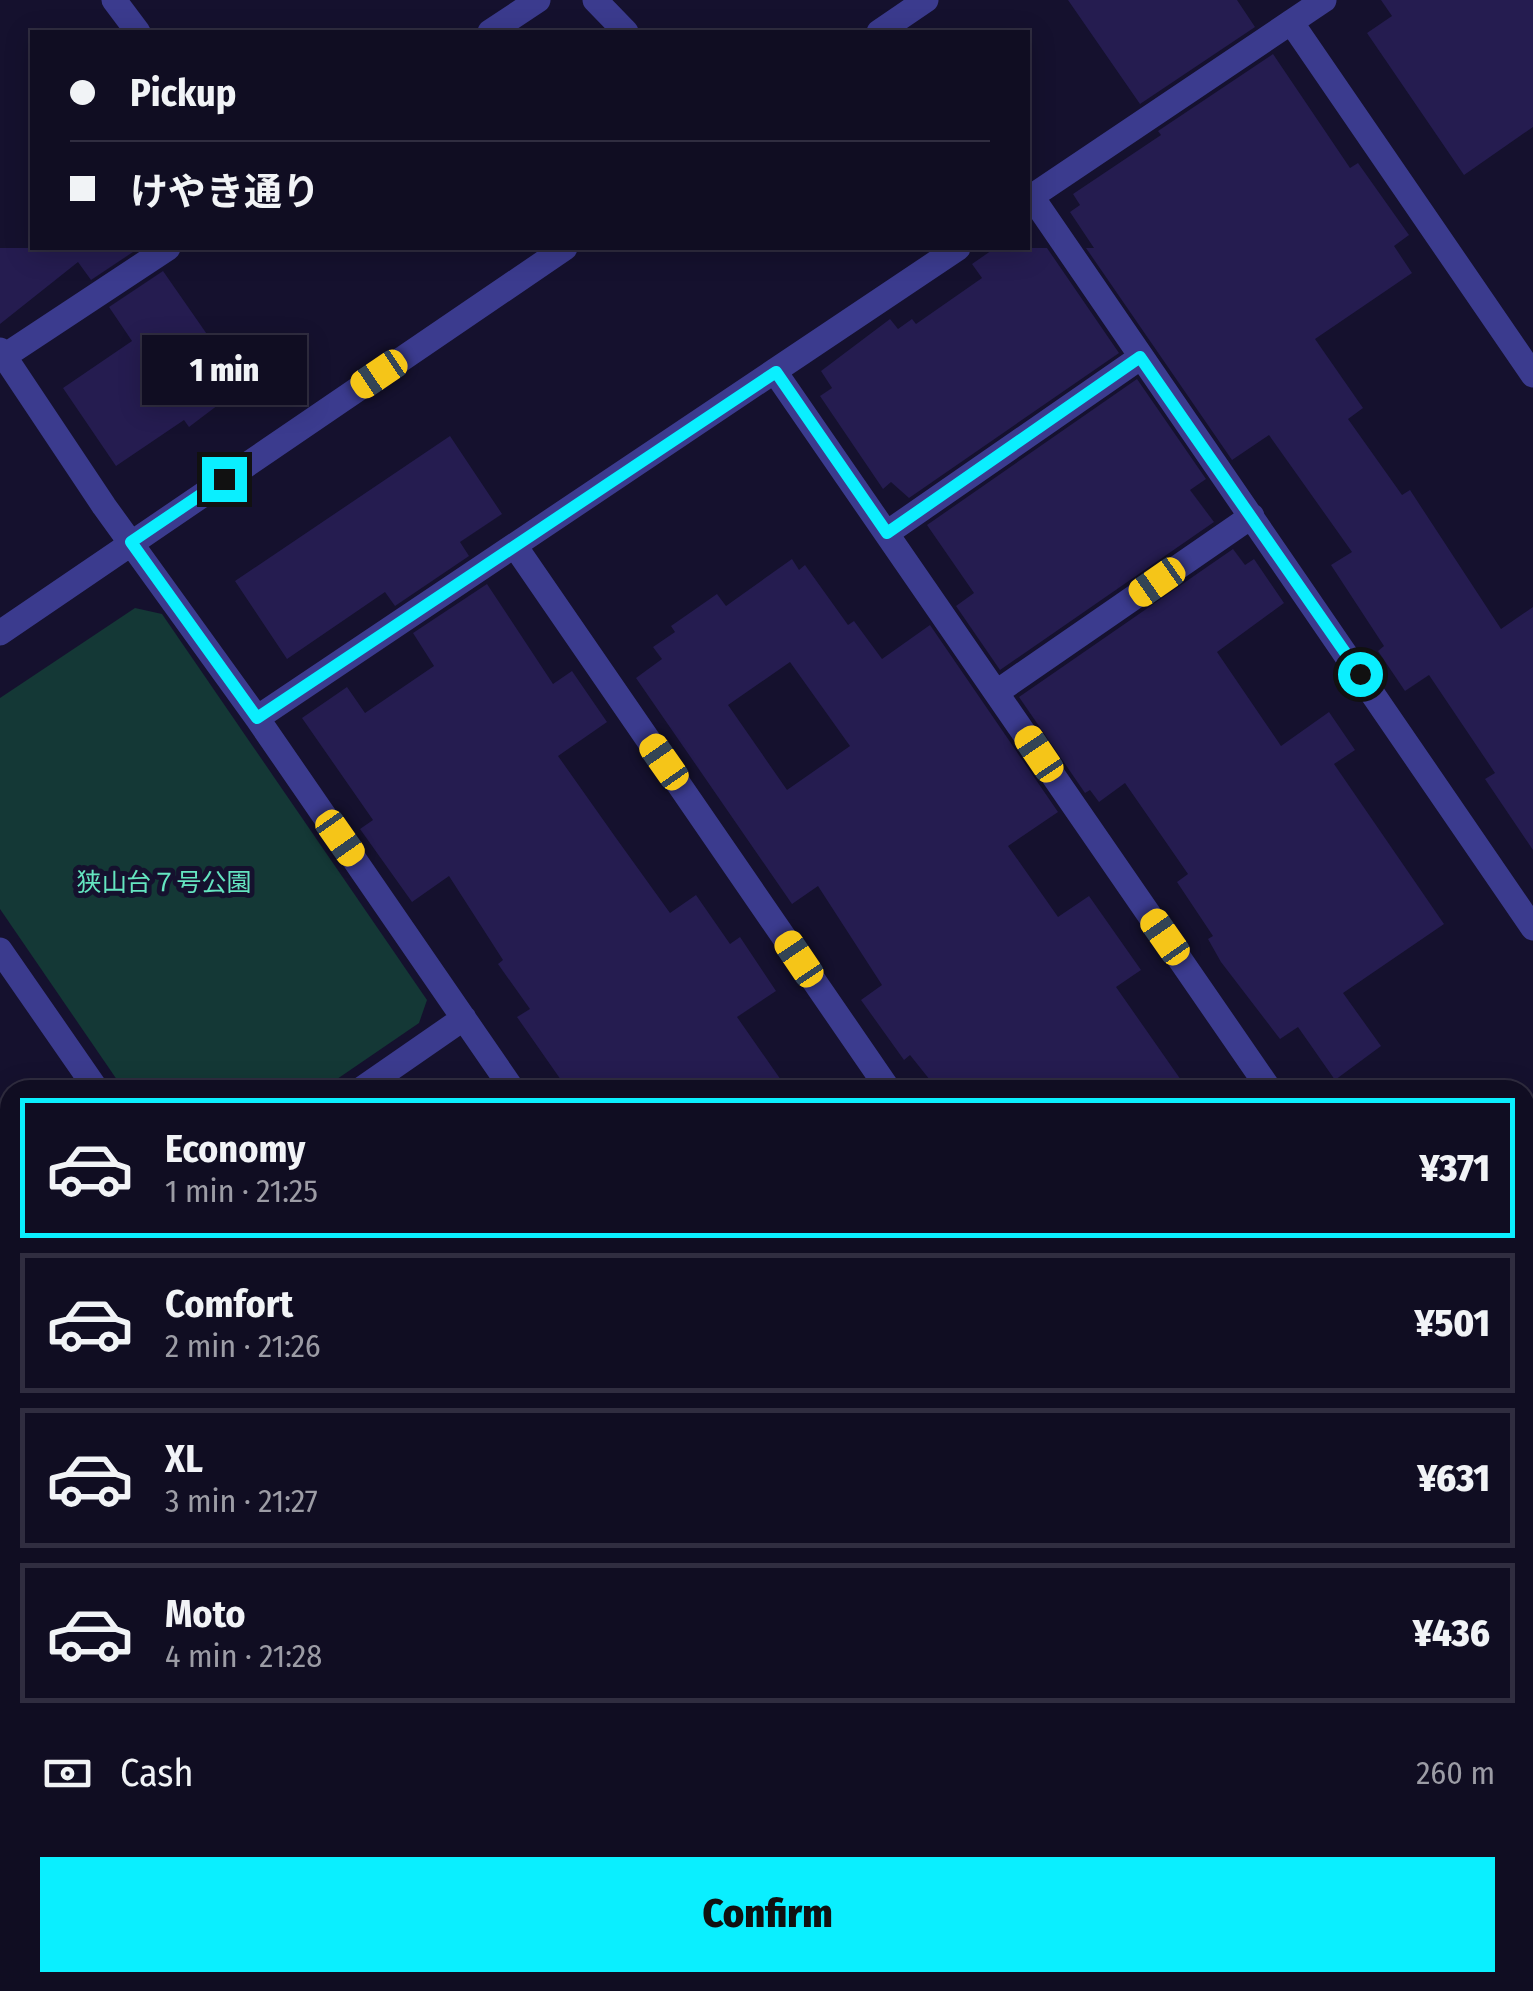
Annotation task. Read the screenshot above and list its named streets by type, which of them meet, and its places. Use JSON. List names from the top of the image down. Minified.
{"parks":["狭山台７号公園"],"page":{"banner":["Pickup","けやき通り"],"bubble":"1 min","list":[{"name":"Economy","note":"1 min · 21:25","value":"¥371"},{"name":"Comfort","note":"2 min · 21:26","value":"¥501"},{"name":"XL","note":"3 min · 21:27","value":"¥631"},{"name":"Moto","note":"4 min · 21:28","value":"¥436"}],"pay":["Cash","260 m"],"buttons":"Confirm"}}
